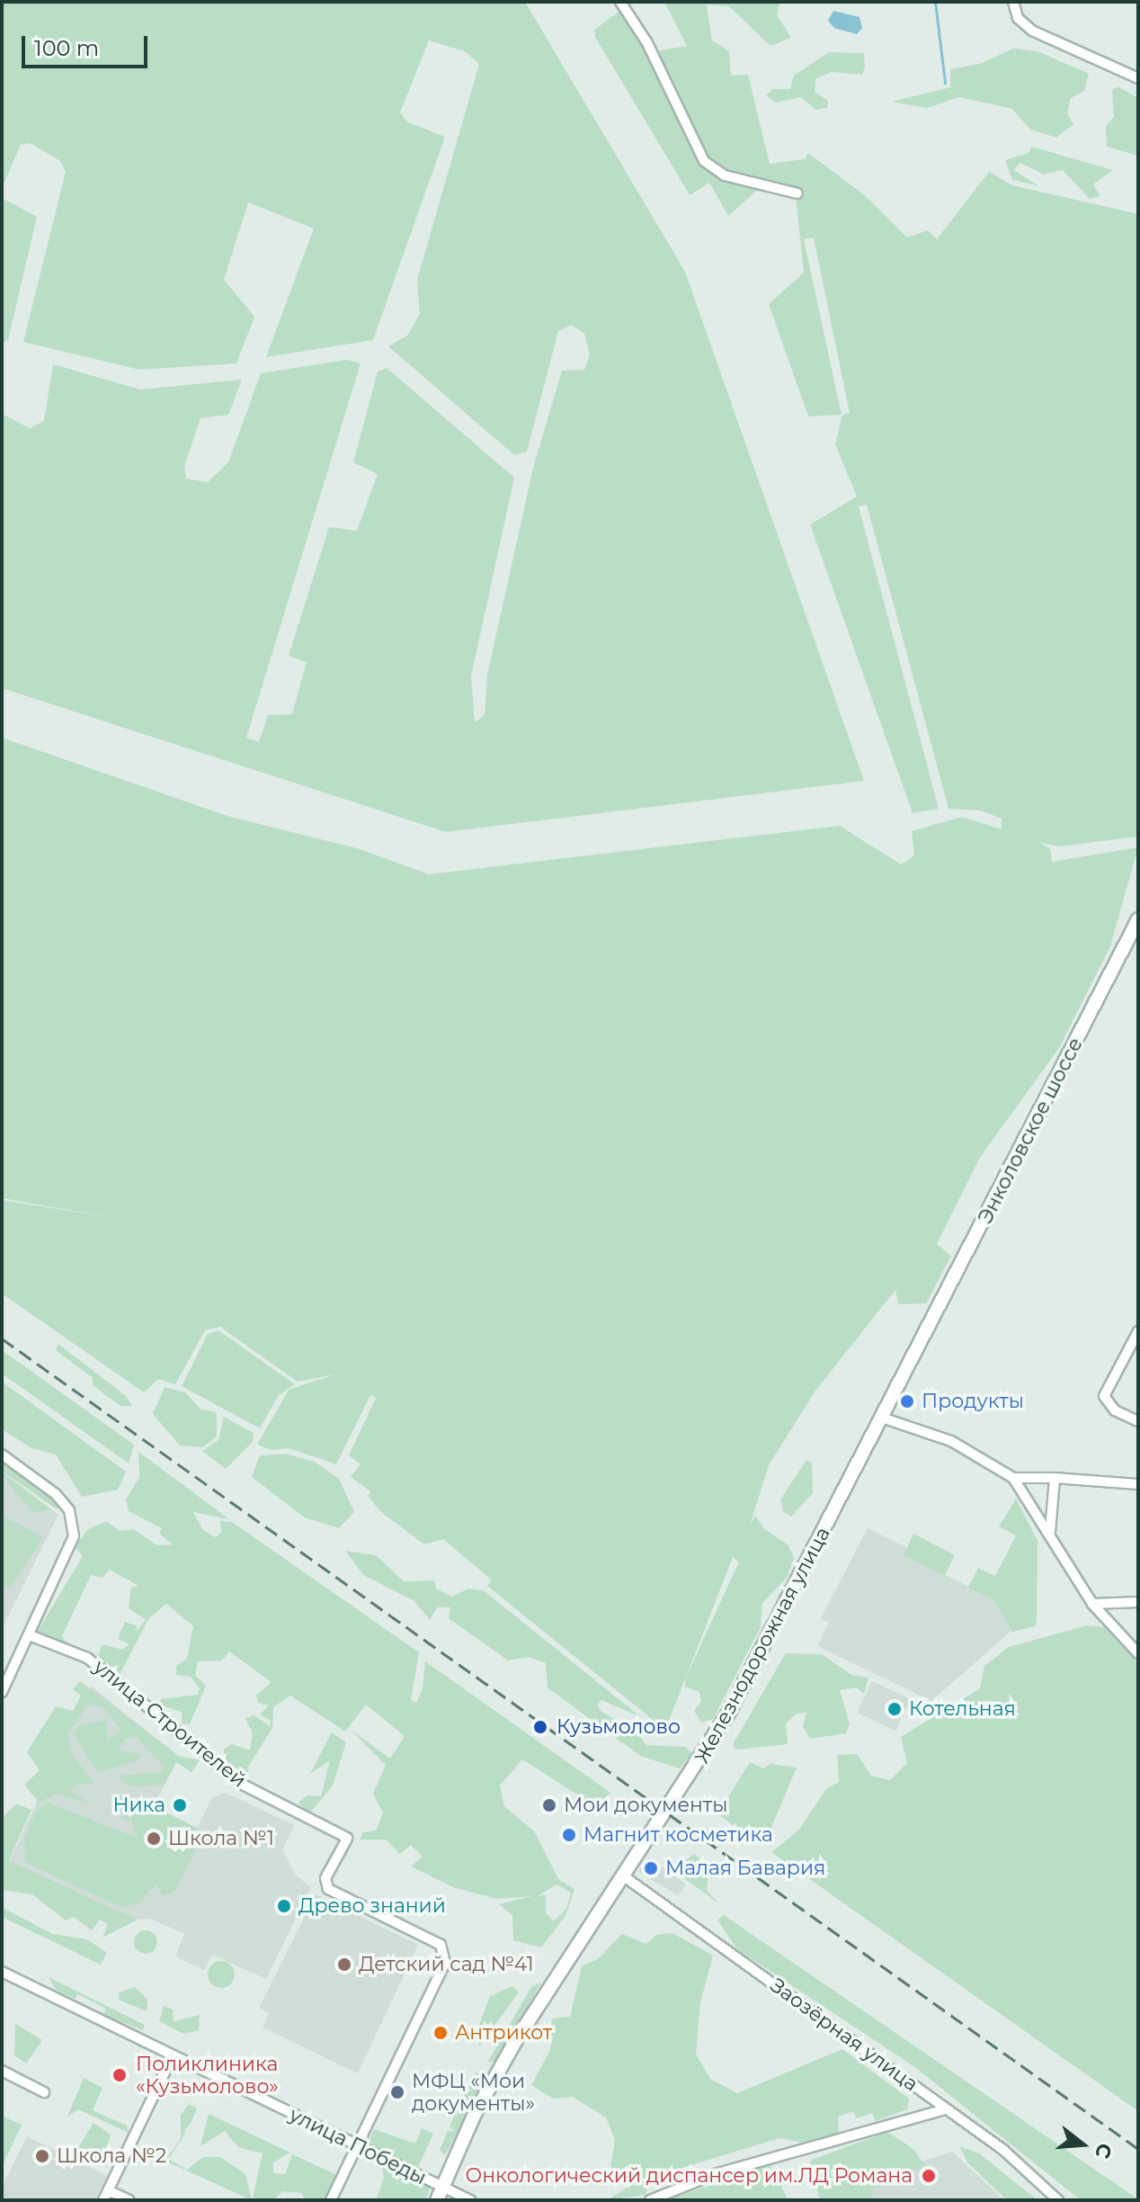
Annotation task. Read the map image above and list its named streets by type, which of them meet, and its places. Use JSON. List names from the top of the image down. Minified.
{"streets":{"main road":["Энколовское шоссе","Железнодорожная улица"],"street":["улица Строителей","Заозёрная улица","улица Победы"]},"crossings":[["Энколовское шоссе","Железнодорожная улица"],["Железнодорожная улица","Заозёрная улица"],["Железнодорожная улица","улица Победы"],["улица Строителей","улица Победы"]],"places":["Продукты","Котельная","Кузьмолово","Ника","Мои документы","Магнит косметика","Школа №1","Малая Бавария","Древо знаний","Детский сад №41","Антрикот","Поликлиника «Кузьмолово»","МФЦ «Мои документы»","Школа №2","Онкологический диспансер им.ЛД Романа"],"scale_bar":"100 m","north":"right"}
